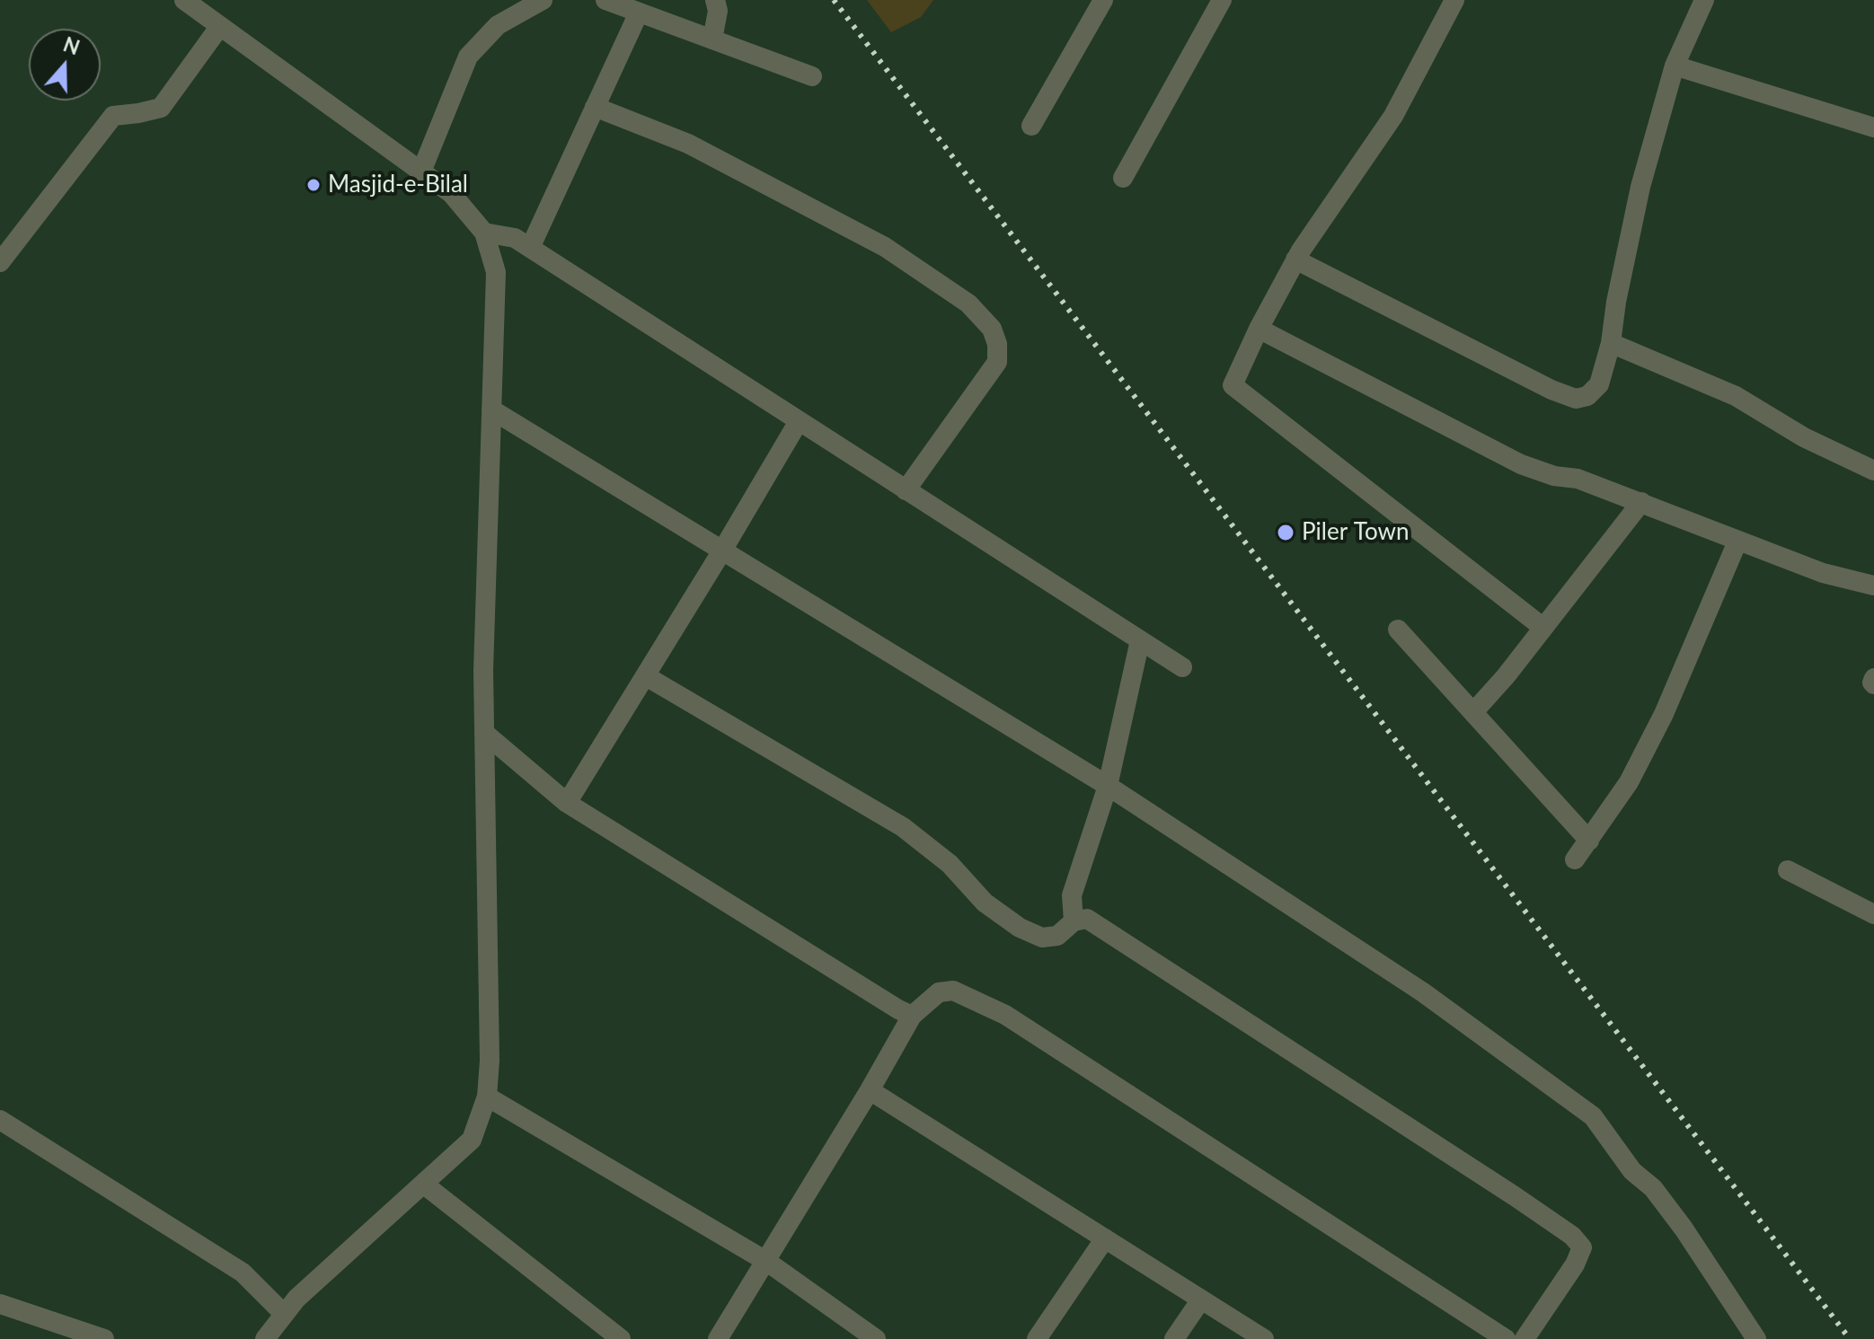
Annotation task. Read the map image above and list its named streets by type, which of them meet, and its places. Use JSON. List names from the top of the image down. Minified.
{"places":["Masjid-e-Bilal","Piler Town"],"north":"top"}
